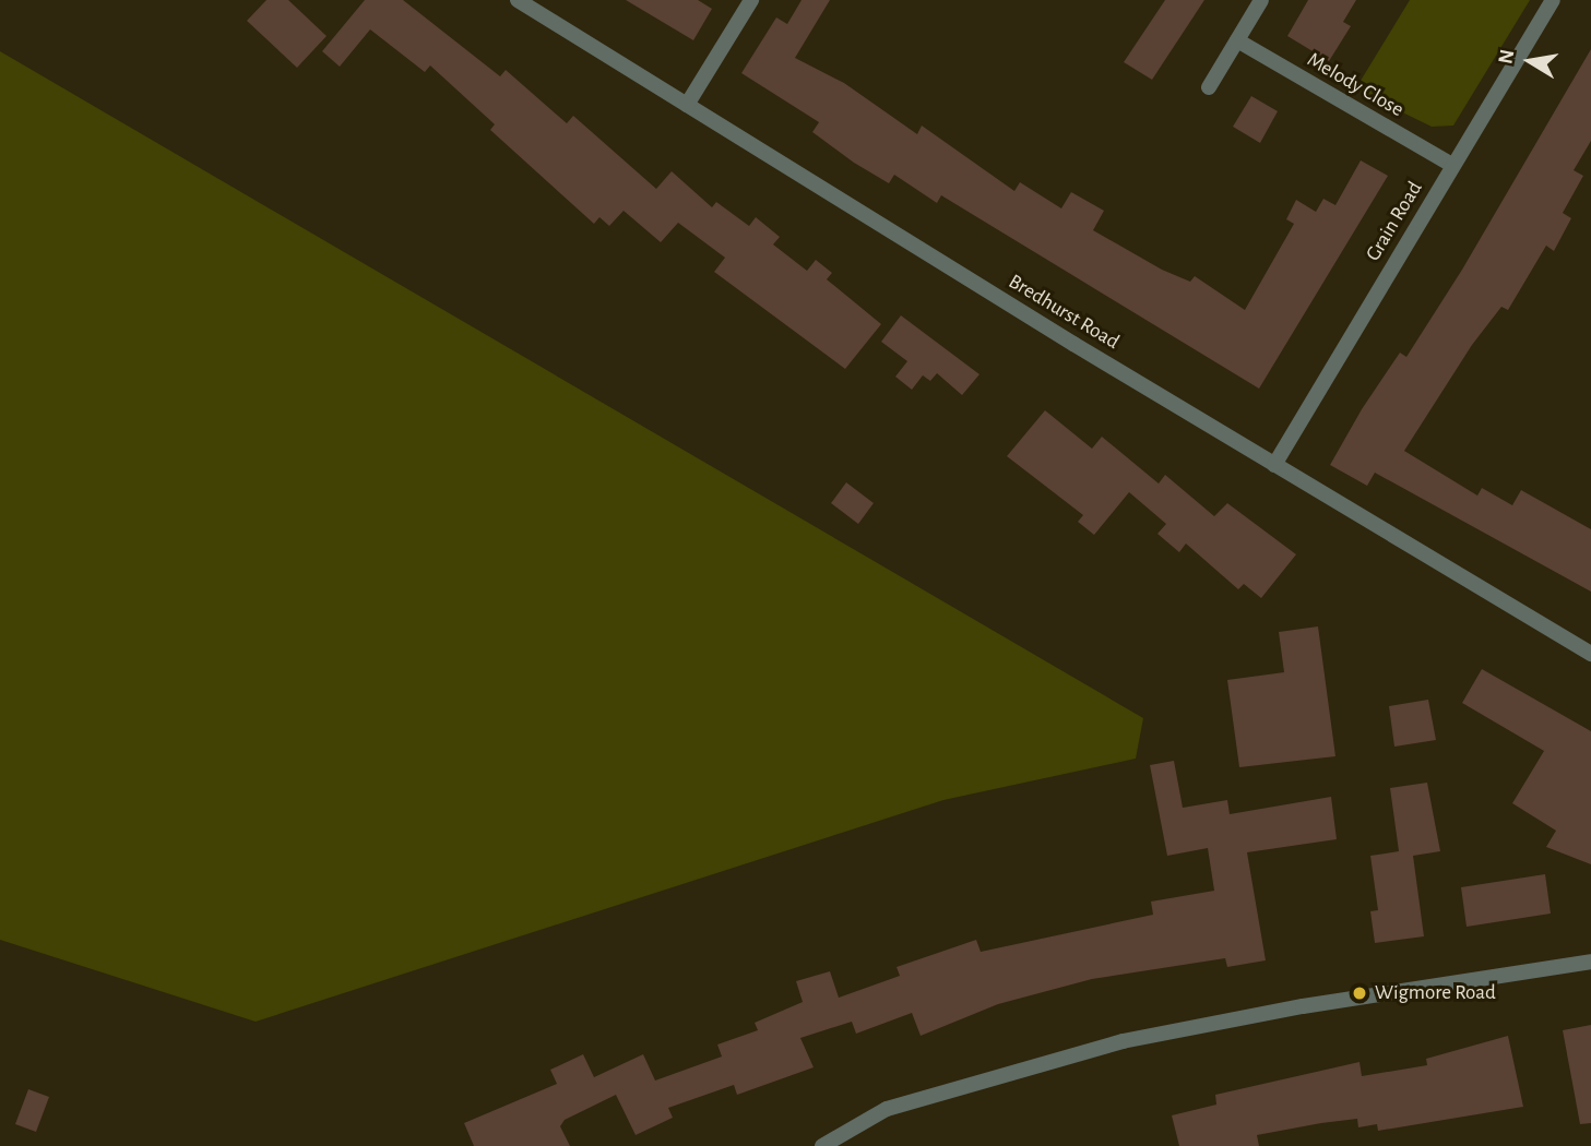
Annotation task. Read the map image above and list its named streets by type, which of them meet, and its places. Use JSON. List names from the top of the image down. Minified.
{"streets":{"street":["Melody Close","Grain Road","Bredhurst Road"]},"crossings":[["Melody Close","Grain Road"],["Grain Road","Bredhurst Road"]],"places":["Wigmore Road"],"north":"left"}
